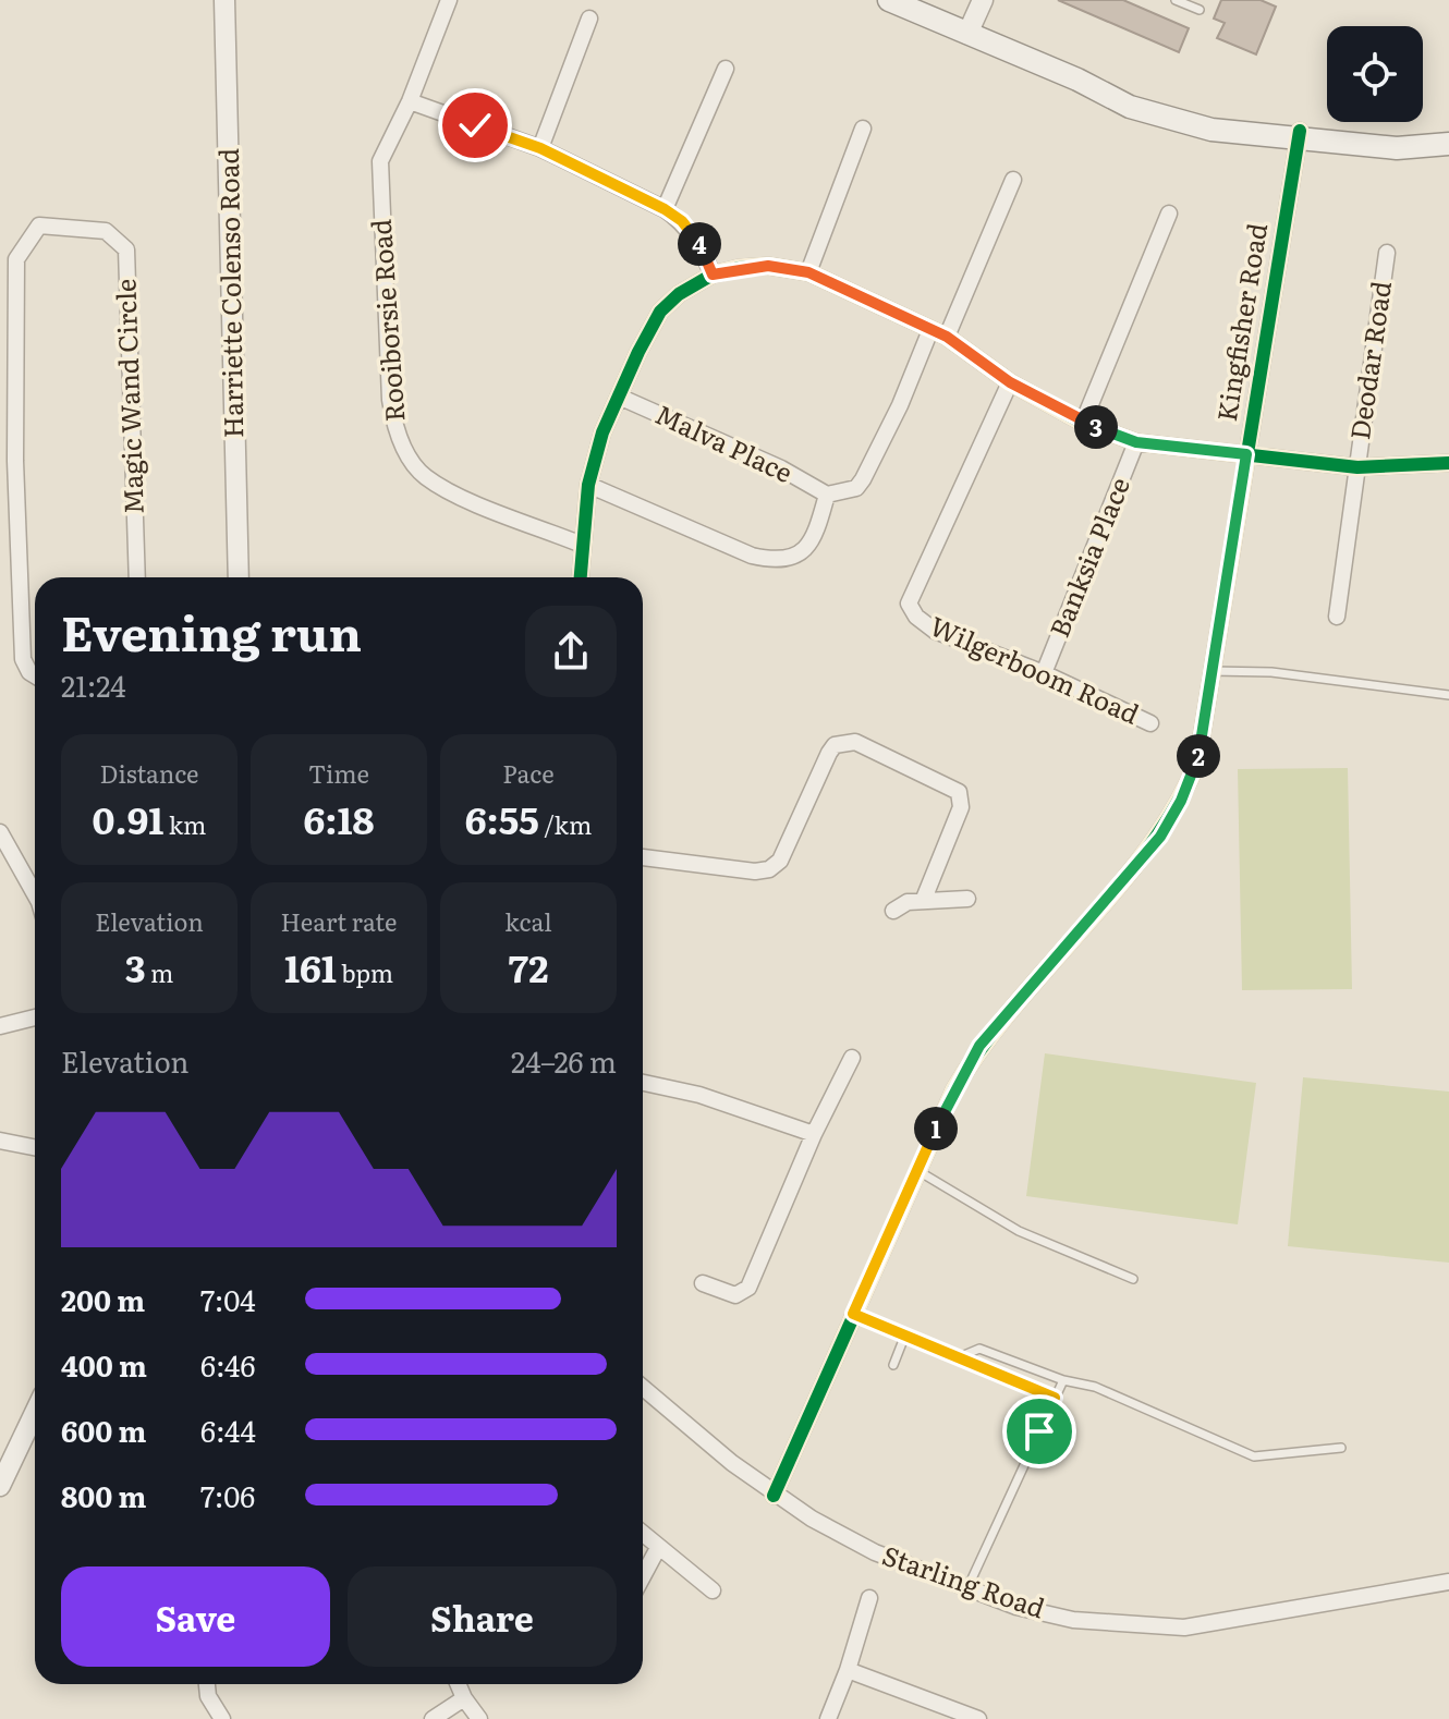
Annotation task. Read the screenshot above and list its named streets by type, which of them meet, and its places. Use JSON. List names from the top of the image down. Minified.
{"streets":{"street":["Harriette Colenso Road","Rooiborsie Road","Kingfisher Road","Deodar Road","Magic Wand Circle","Malva Place","Banksia Place","Wilgerboom Road","Starling Road"]},"crossings":[["Kingfisher Road","Starling Road"],["Banksia Place","Wilgerboom Road"]],"page":{"pins":["4","3","2","1"],"heading":["Evening run","21:24"],"stats":[["Distance","0.91 km"],["Time","6:18"],["Pace","6:55 /km"],["Elevation","3 m"],["Heart rate","161 bpm"],["kcal","72"]],"chart":["Elevation","24–26 m"],"list":[{"name":"200 m","note":"7:04"},{"name":"400 m","note":"6:46"},{"name":"600 m","note":"6:44"},{"name":"800 m","note":"7:06"}],"buttons":["Save","Share"]}}
